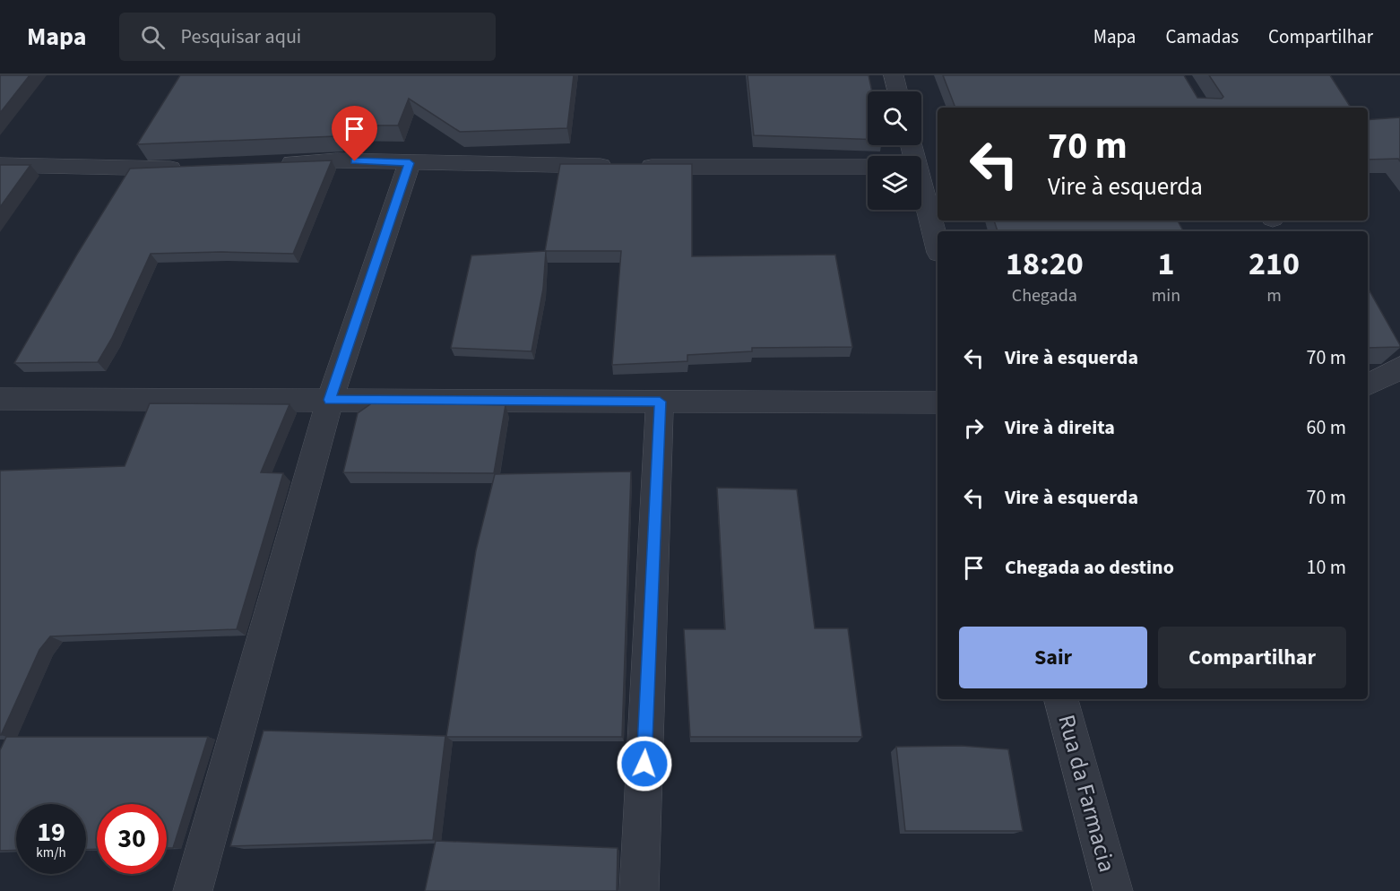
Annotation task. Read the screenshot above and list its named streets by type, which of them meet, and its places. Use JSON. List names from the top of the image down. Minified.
{"streets":{"street":["Rua da Farmacia"]},"page":{"header":"Mapa","search":"Pesquisar aqui","nav":["Mapa","Camadas","Compartilhar"],"turn":["70 m","Vire à esquerda"],"eta":["18:20","Chegada","1","min","210","m"],"list":[{"name":"Vire à esquerda","value":"70 m"},{"name":"Vire à direita","value":"60 m"},{"name":"Vire à esquerda","value":"70 m"},{"name":"Chegada ao destino","value":"10 m"}],"buttons":["Sair","Compartilhar"],"speed":"19 km/h","limit":"30"}}
